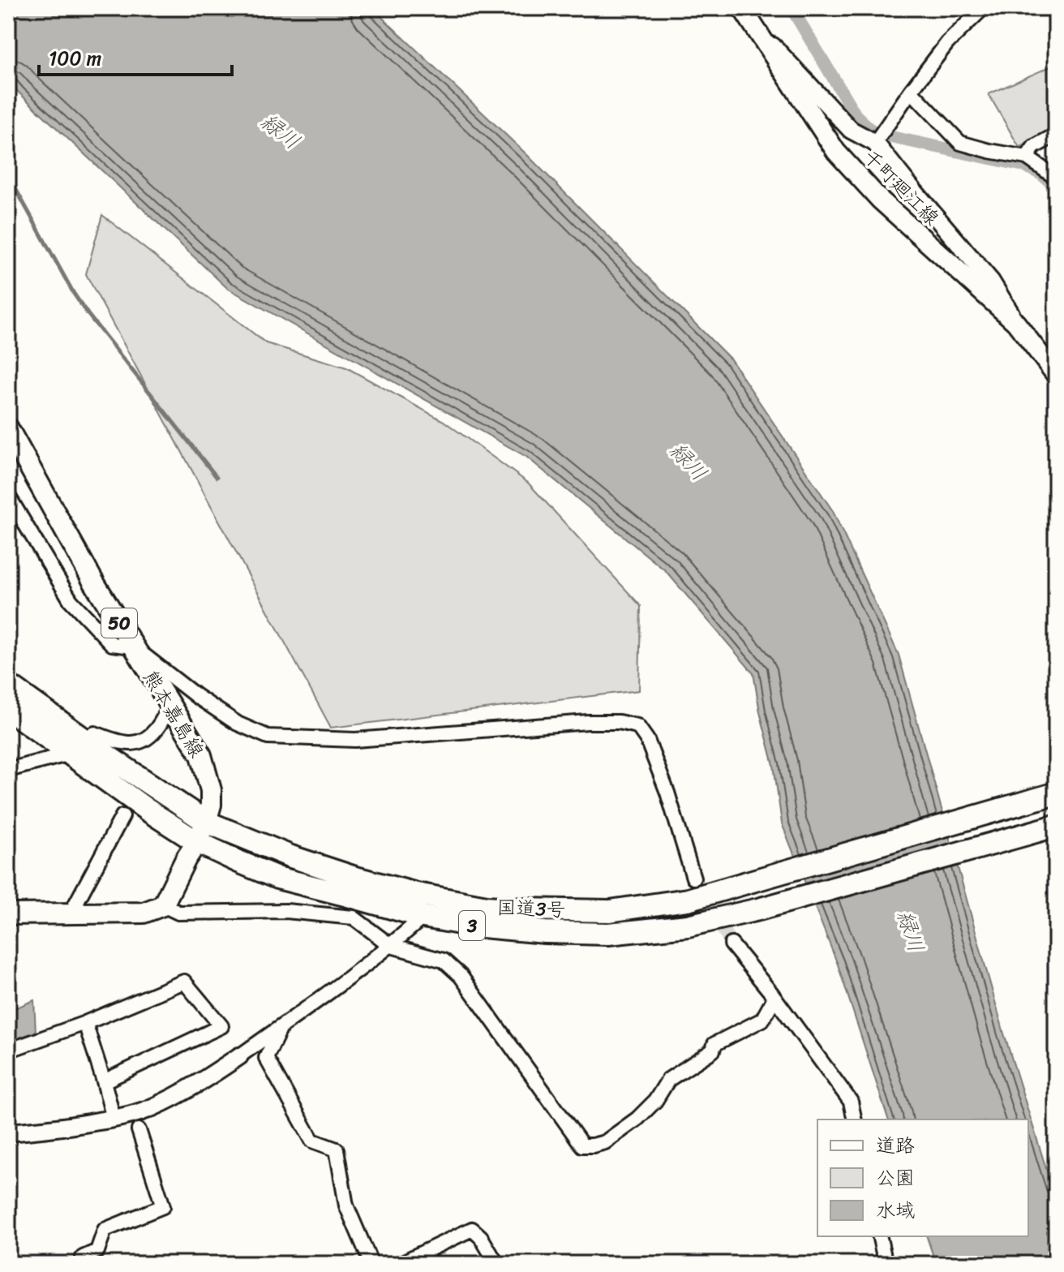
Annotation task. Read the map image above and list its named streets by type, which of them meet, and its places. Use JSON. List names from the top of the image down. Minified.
{"streets":{"highway":["国道3号","3"],"main road":["千町廻江線","50","熊本嘉島線"]},"crossings":[["熊本嘉島線","国道3号"]],"water":["緑川"],"legend":["道路","公園","水域"],"scale_bar":"100 m"}
